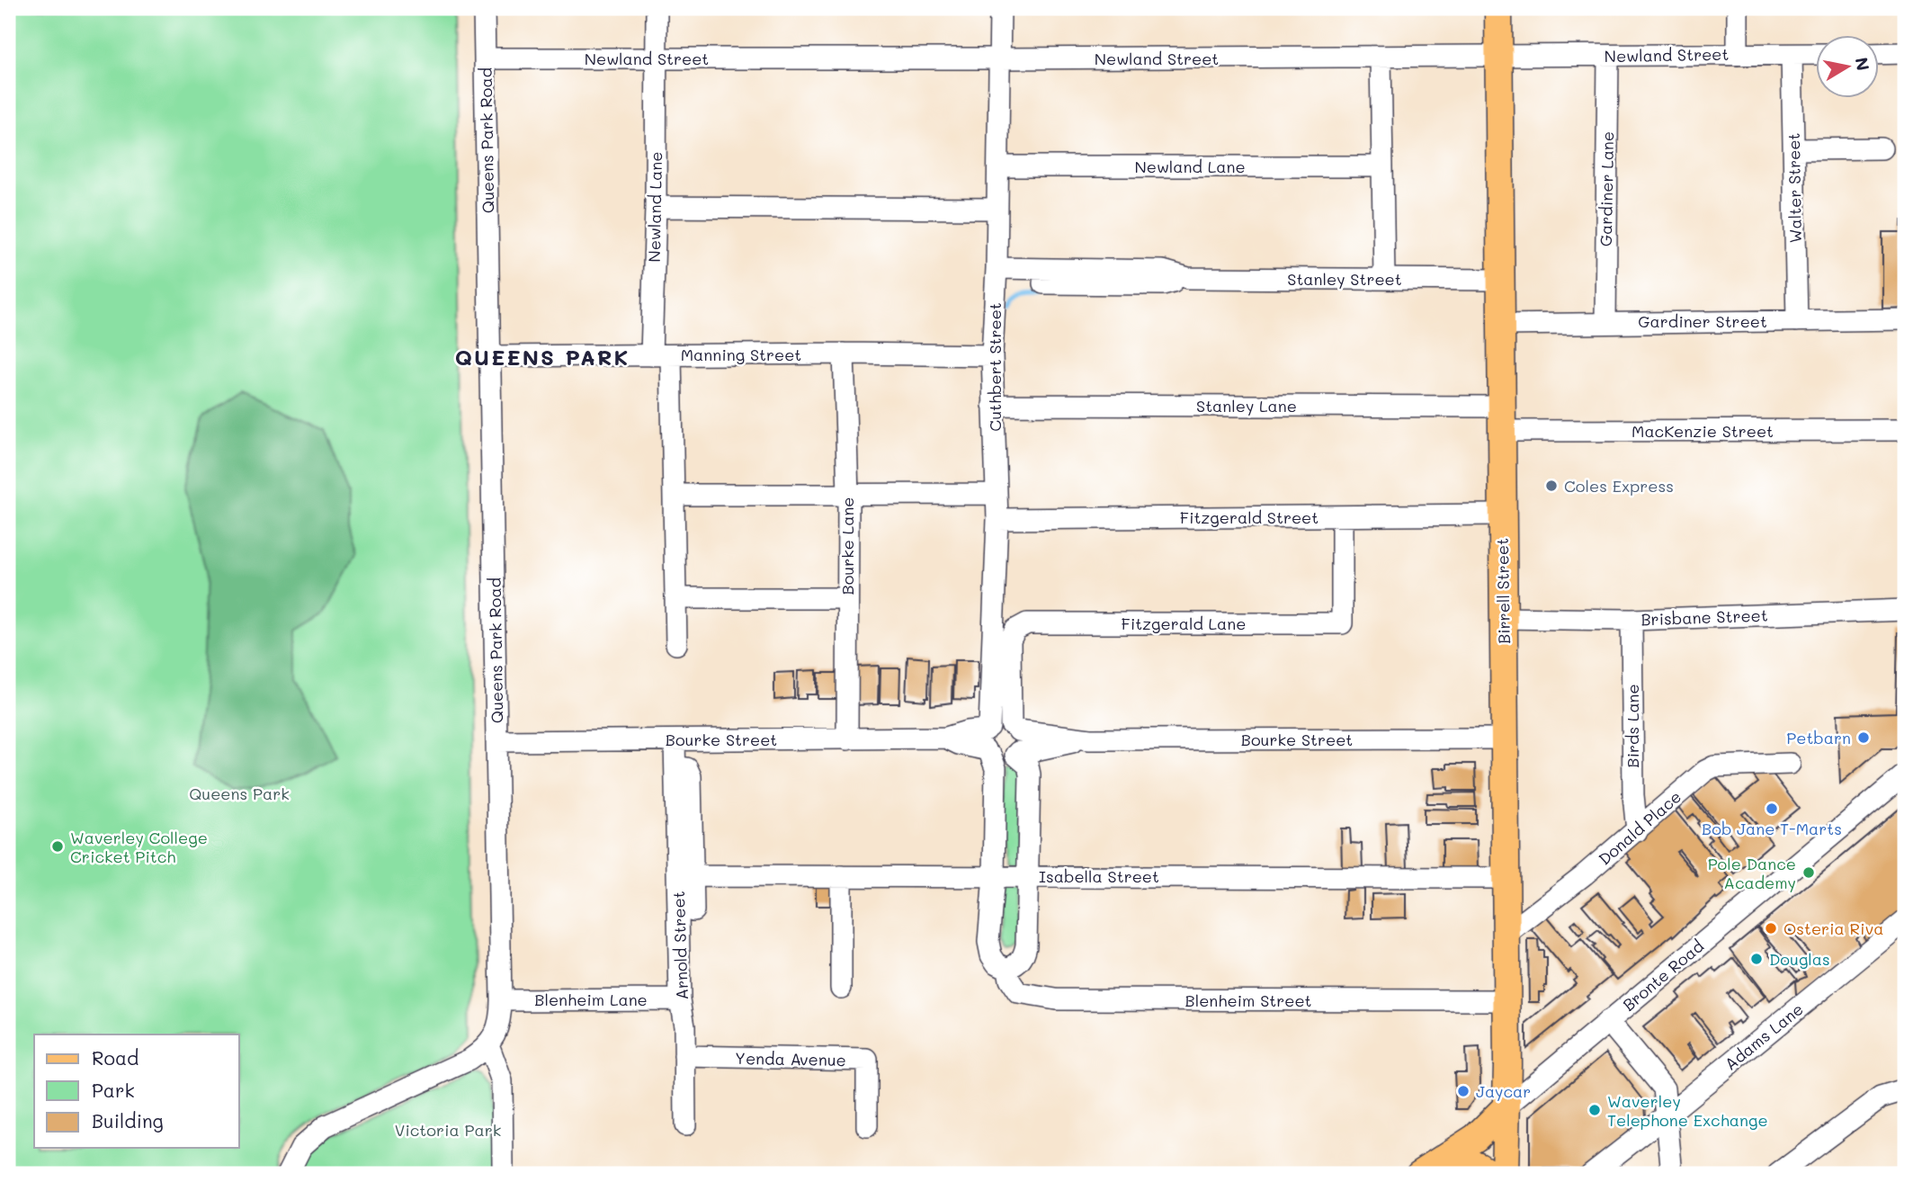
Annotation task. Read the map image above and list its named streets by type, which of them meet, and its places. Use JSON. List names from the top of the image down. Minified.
{"streets":{"main road":["Birrell Street","Bronte Road"],"street":["Newland Street","Queens Park Road","Newland Lane","Walter Street","Gardiner Lane","Stanley Street","Gardiner Street","Manning Street","Cuthbert Street","Stanley Lane","MacKenzie Street","Fitzgerald Street","Bourke Lane","Brisbane Street","Fitzgerald Lane","Birds Lane","Bourke Street","Donald Place","Isabella Street","Arnold Street","Blenheim Lane","Blenheim Street","Adams Lane","Yenda Avenue"]},"crossings":[["Newland Street","Queens Park Road"],["Newland Street","Newland Lane"],["Newland Street","Walter Street"],["Newland Street","Gardiner Lane"],["Newland Street","Cuthbert Street"],["Newland Street","Birrell Street"],["Queens Park Road","Manning Street"],["Queens Park Road","Bourke Street"],["Queens Park Road","Blenheim Lane"],["Newland Lane","Manning Street"],["Newland Lane","Cuthbert Street"],["Walter Street","Gardiner Street"],["Gardiner Lane","Gardiner Street"],["Stanley Street","Cuthbert Street"],["Stanley Street","Birrell Street"],["Gardiner Street","Birrell Street"],["Manning Street","Cuthbert Street"],["Manning Street","Bourke Lane"],["Cuthbert Street","Stanley Lane"],["Cuthbert Street","Fitzgerald Street"],["Cuthbert Street","Fitzgerald Lane"],["Cuthbert Street","Bourke Street"],["Cuthbert Street","Isabella Street"],["Cuthbert Street","Blenheim Street"],["Stanley Lane","MacKenzie Street"],["Stanley Lane","Birrell Street"],["MacKenzie Street","Birrell Street"],["Fitzgerald Street","Birrell Street"],["Fitzgerald Street","Fitzgerald Lane"],["Bourke Lane","Bourke Street"],["Birrell Street","Brisbane Street"],["Birrell Street","Bourke Street"],["Birrell Street","Donald Place"],["Birrell Street","Isabella Street"],["Birrell Street","Bronte Road"],["Birrell Street","Blenheim Street"],["Brisbane Street","Birds Lane"],["Fitzgerald Lane","Bourke Street"],["Birds Lane","Donald Place"],["Bourke Street","Arnold Street"],["Isabella Street","Arnold Street"],["Arnold Street","Blenheim Lane"],["Arnold Street","Yenda Avenue"]],"districts":["QUEENS PARK"],"parks":["Queens Park","Victoria Park"],"places":["Coles Express","Petbarn","Bob Jane T-Marts","Waverley College Cricket Pitch","Pole Dance Academy","Osteria Riva","Douglas","Jaycar","Waverley Telephone Exchange"],"legend":["Road","Park","Building"],"north":"right"}
